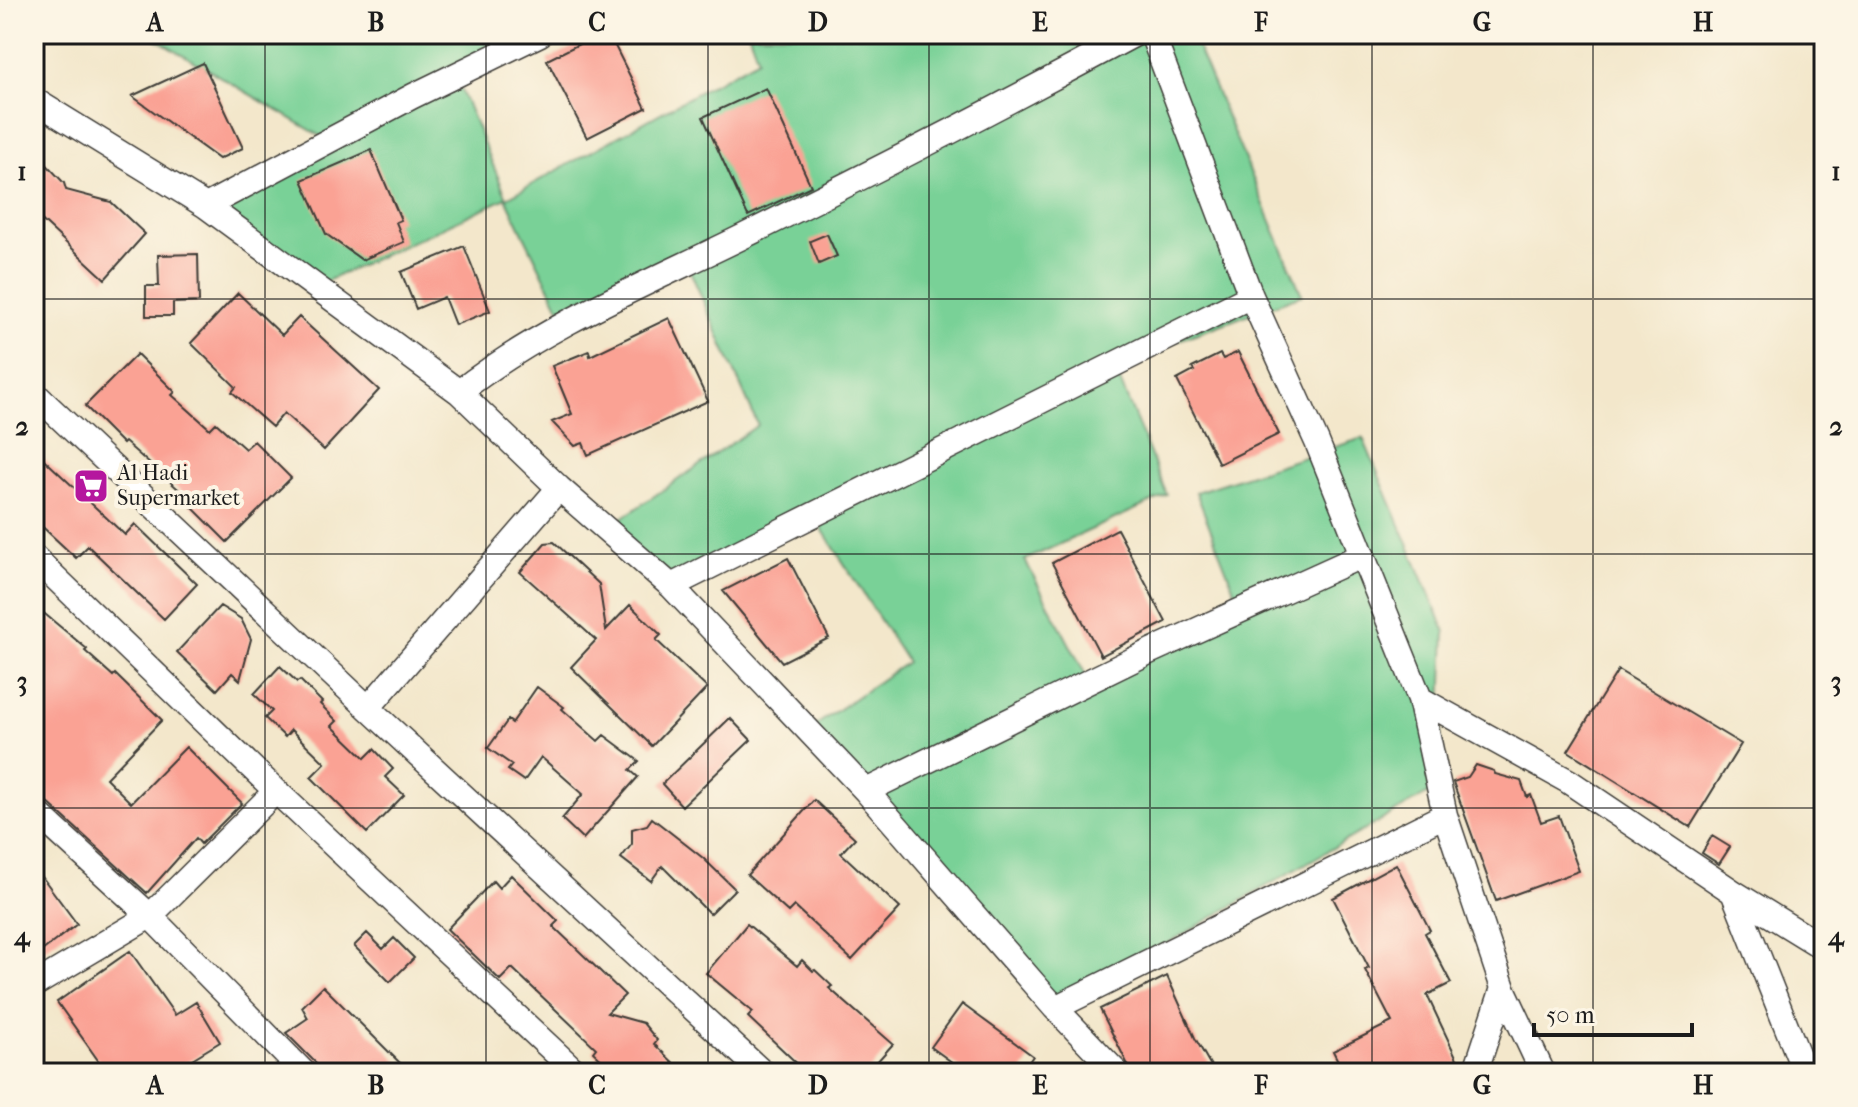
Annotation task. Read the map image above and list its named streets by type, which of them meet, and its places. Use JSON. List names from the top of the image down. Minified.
{"places":{"supermarket":["Al Hadi Supermarket"]},"scale_bar":"50 m","grid":{"columns":["A","B","C","D","E","F","G","H"],"rows":["1","2","3","4"]}}
